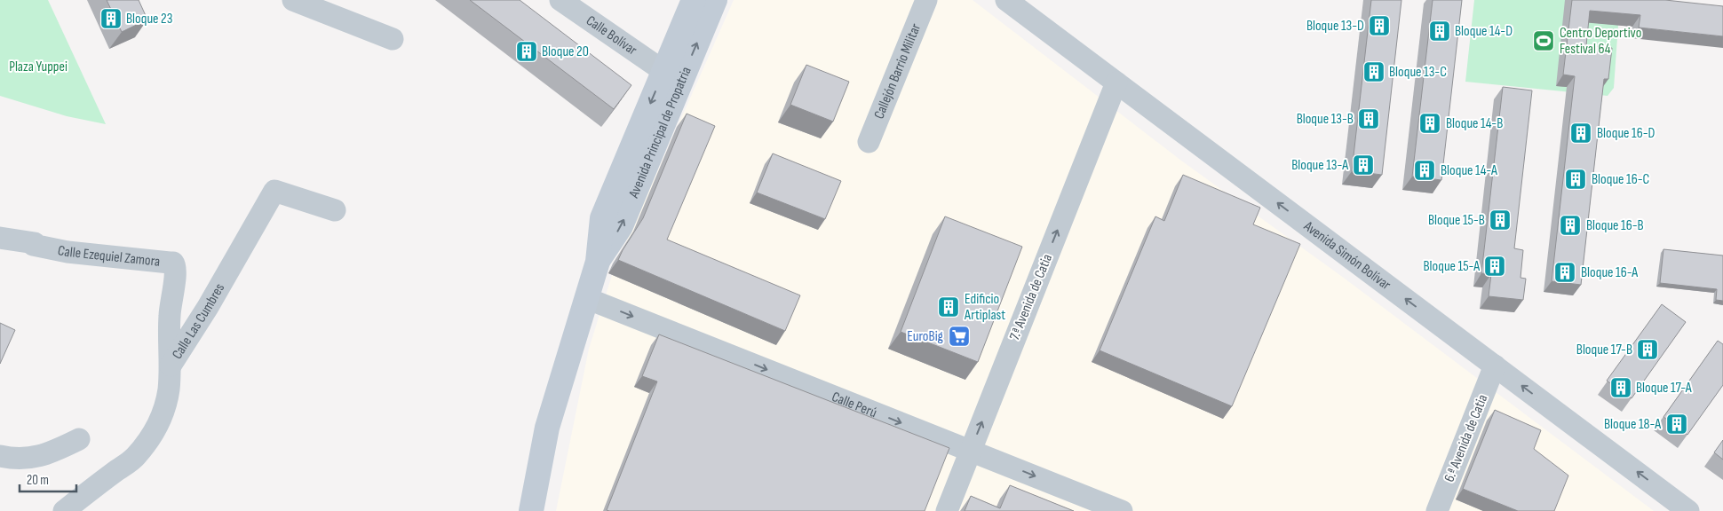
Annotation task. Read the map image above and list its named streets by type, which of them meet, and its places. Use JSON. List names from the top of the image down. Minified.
{"streets":{"main road":["Avenida Principal de Propatria"],"street":["Calle Bolívar","Callejón Barrio Militar","Calle Ezequiel Zamora","Avenida Simón Bolívar","7.ª Avenida de Catia","Calle Las Cumbres","Calle Perú","6.ª Avenida de Catia"]},"crossings":[["Calle Bolívar","Avenida Principal de Propatria"],["Avenida Principal de Propatria","Calle Perú"],["Calle Ezequiel Zamora","Calle Las Cumbres"],["Avenida Simón Bolívar","7.ª Avenida de Catia"],["Avenida Simón Bolívar","6.ª Avenida de Catia"],["7.ª Avenida de Catia","Calle Perú"]],"one_way":["Avenida Simón Bolívar","7.ª Avenida de Catia","Calle Perú"],"parks":["Plaza Yuppei"],"places":{"building":["Bloque 23","Bloque 13-D","Bloque 14-D","Bloque 20","Bloque 13-C","Bloque 13-B","Bloque 14-B","Bloque 16-D","Bloque 13-A","Bloque 14-A","Bloque 16-C","Bloque 15-B","Bloque 16-B","Bloque 15-A","Bloque 16-A","Edificio Artiplast","Bloque 17-B","Bloque 17-A","Bloque 18-A"],"sports":["Centro Deportivo Festival 64"],"supermarket":["EuroBig"]},"scale_bar":"20 m"}
